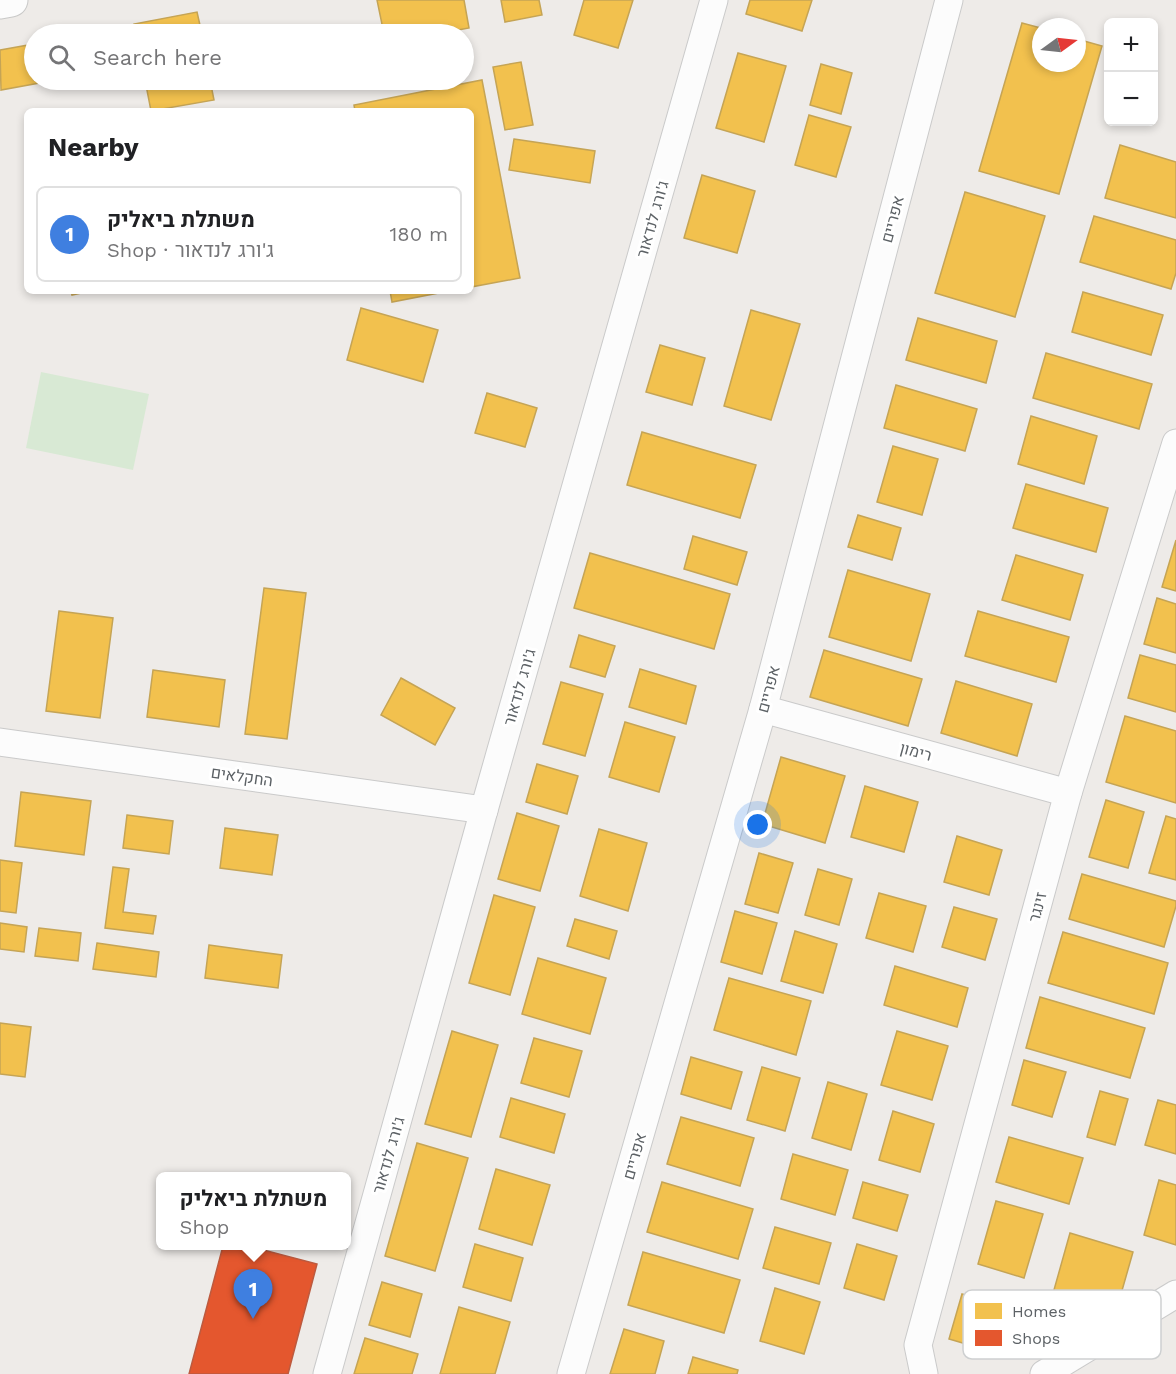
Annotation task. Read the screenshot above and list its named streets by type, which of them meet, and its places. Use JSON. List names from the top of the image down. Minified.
{"streets":{"street":["ג'ורג לנדאור","אפריים","רימון","החקלאים","זינגר"]},"crossings":[["ג'ורג לנדאור","החקלאים"],["אפריים","רימון"],["רימון","זינגר"]],"legend":["Homes","Shops"],"north":"right","page":{"map_buttons":["+","−"],"search":"Search here","heading":"Nearby","list":[{"mark":"1","name":"משתלת ביאליק","note":"Shop · ג'ורג לנדאור","value":"180 m"}],"popup":["משתלת ביאליק","Shop"],"pins":"1"}}
